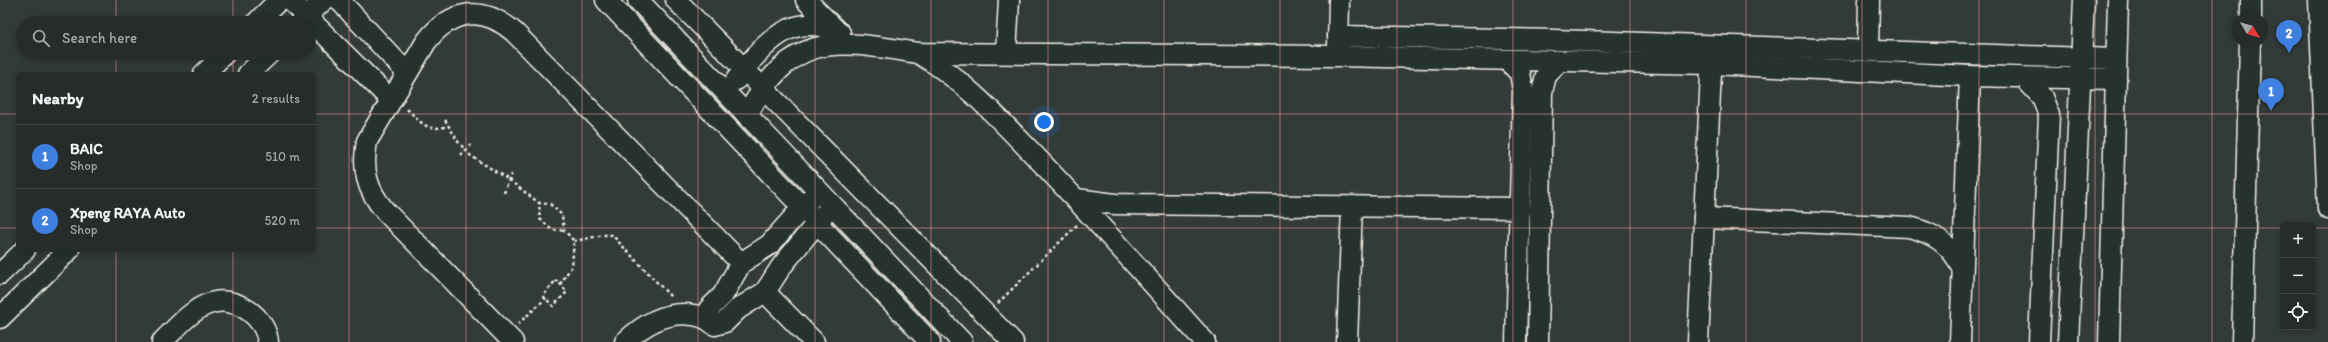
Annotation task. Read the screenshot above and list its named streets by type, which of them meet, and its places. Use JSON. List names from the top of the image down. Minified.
{"north":"bottom right","page":{"search":"Search here","pins":["2","1"],"heading":["Nearby","2 results"],"list":[{"mark":"1","name":"BAIC","note":"Shop","value":"510 m"},{"mark":"2","name":"Xpeng RAYA Auto","note":"Shop","value":"520 m"}],"map_buttons":["+","−"]}}
